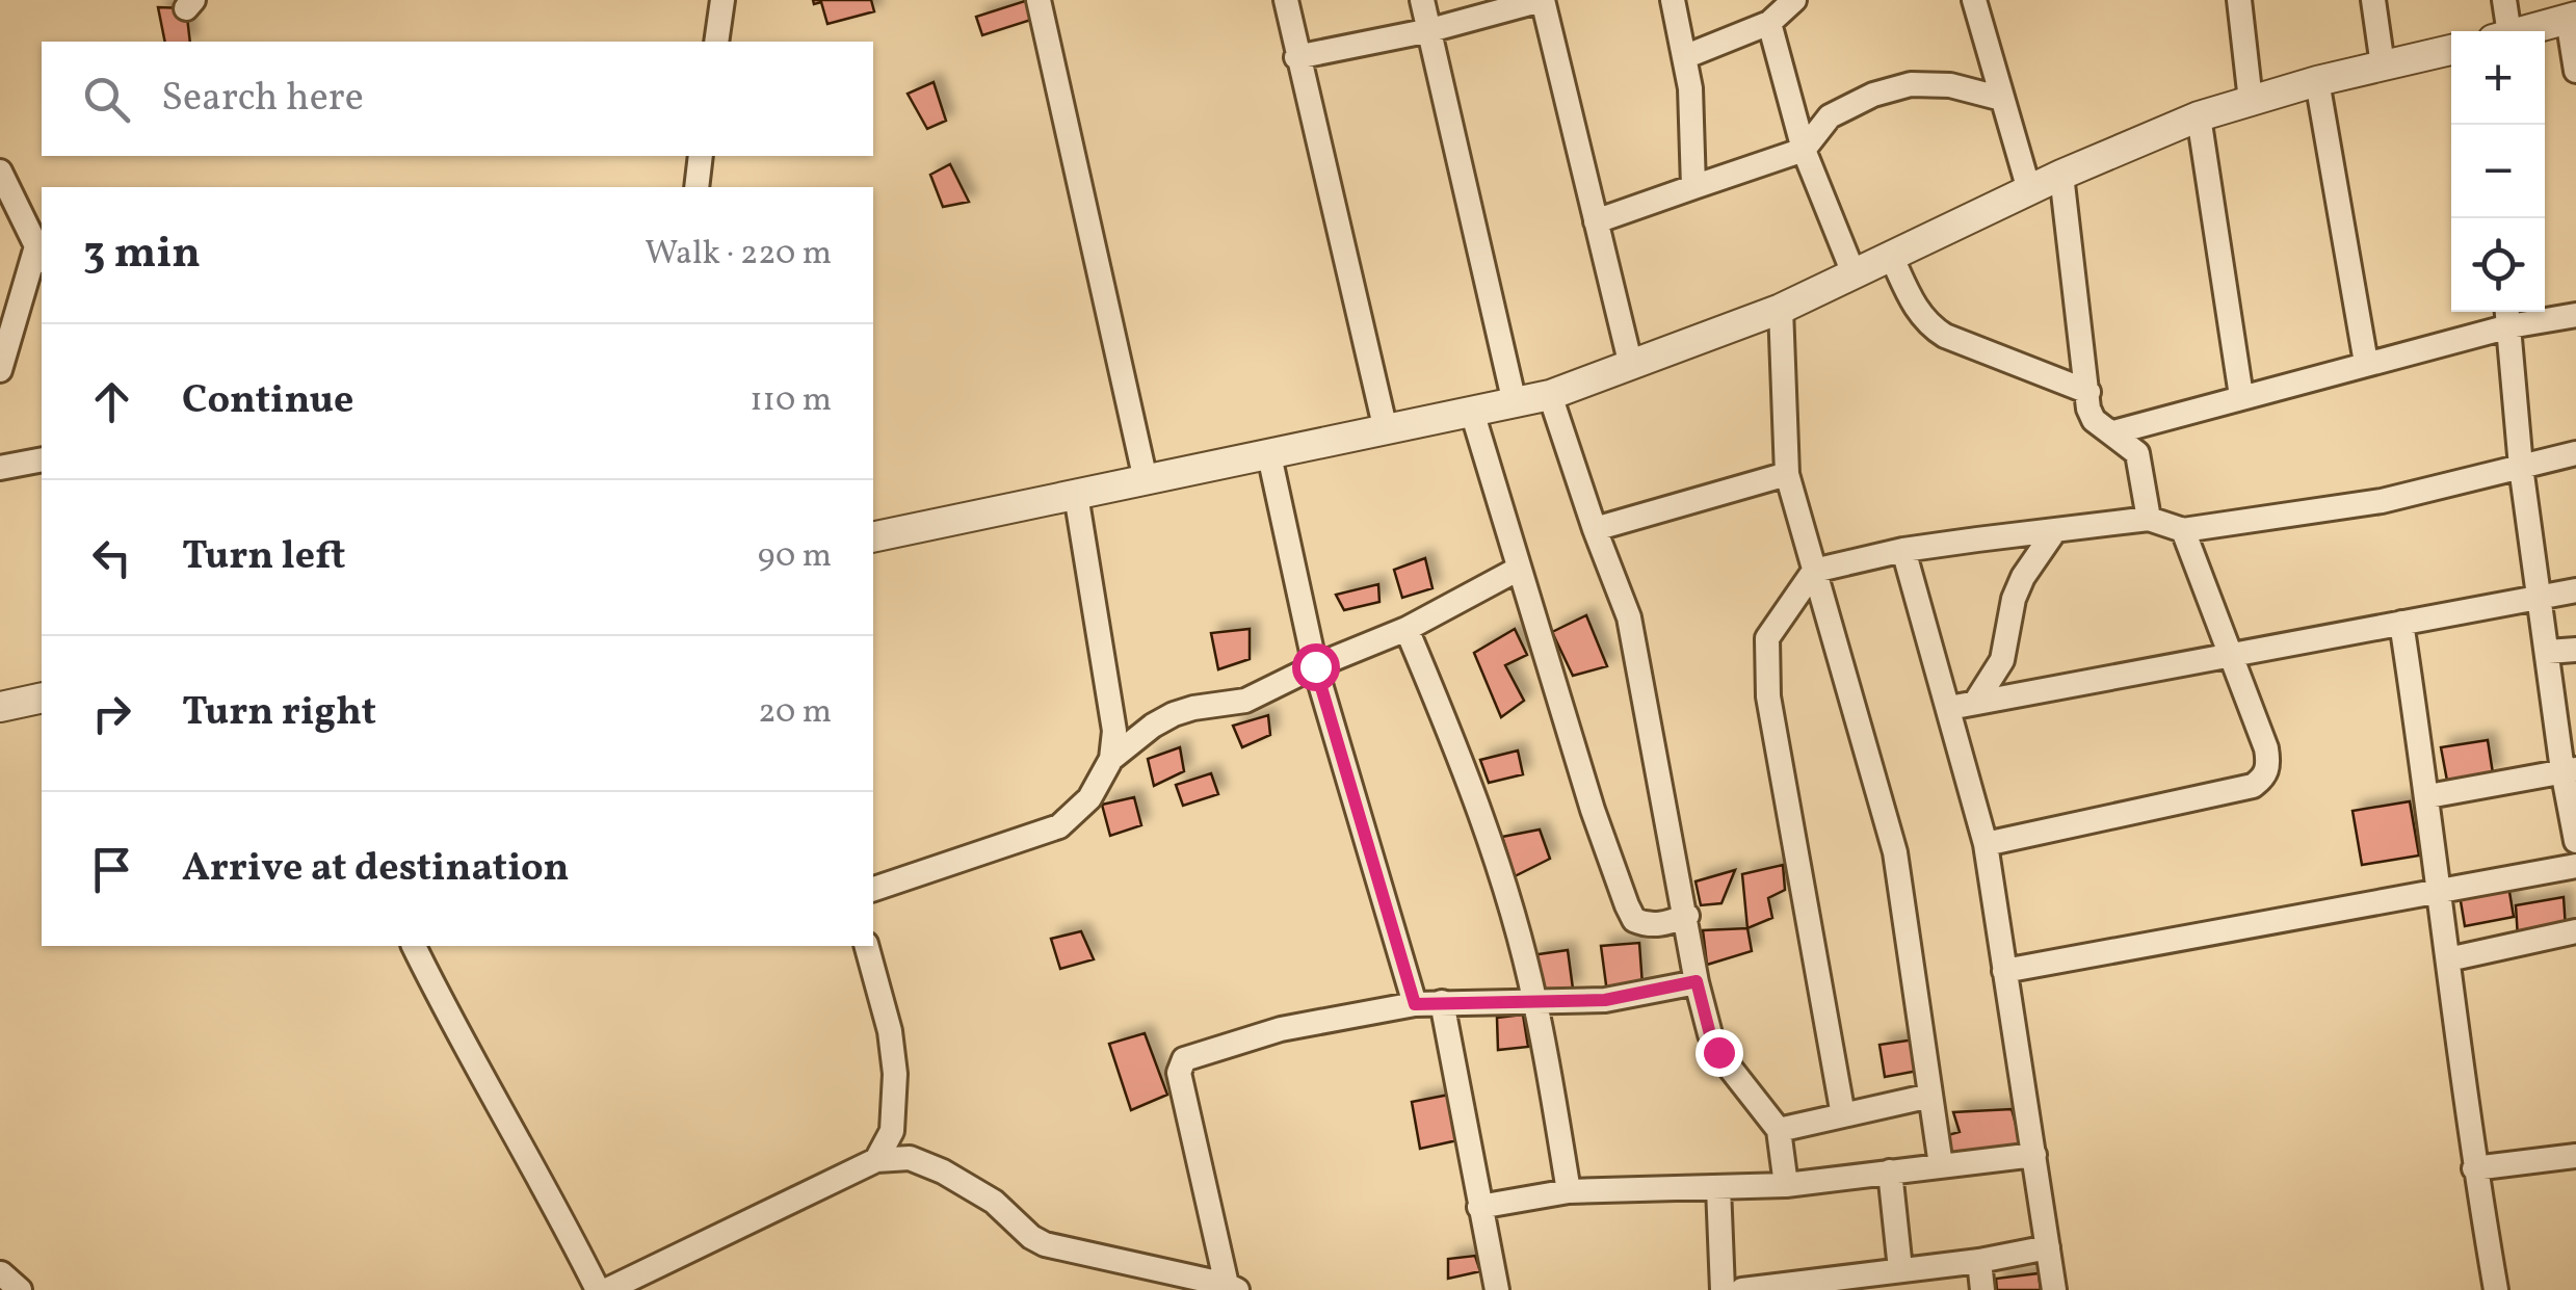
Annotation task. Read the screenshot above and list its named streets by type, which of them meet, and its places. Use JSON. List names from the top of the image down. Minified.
{"page":{"map_buttons":["+","−"],"search":"Search here","heading":["3 min","Walk · 220 m"],"list":[["Continue","110 m"],["Turn left","90 m"],["Turn right","20 m"],"Arrive at destination"]}}
